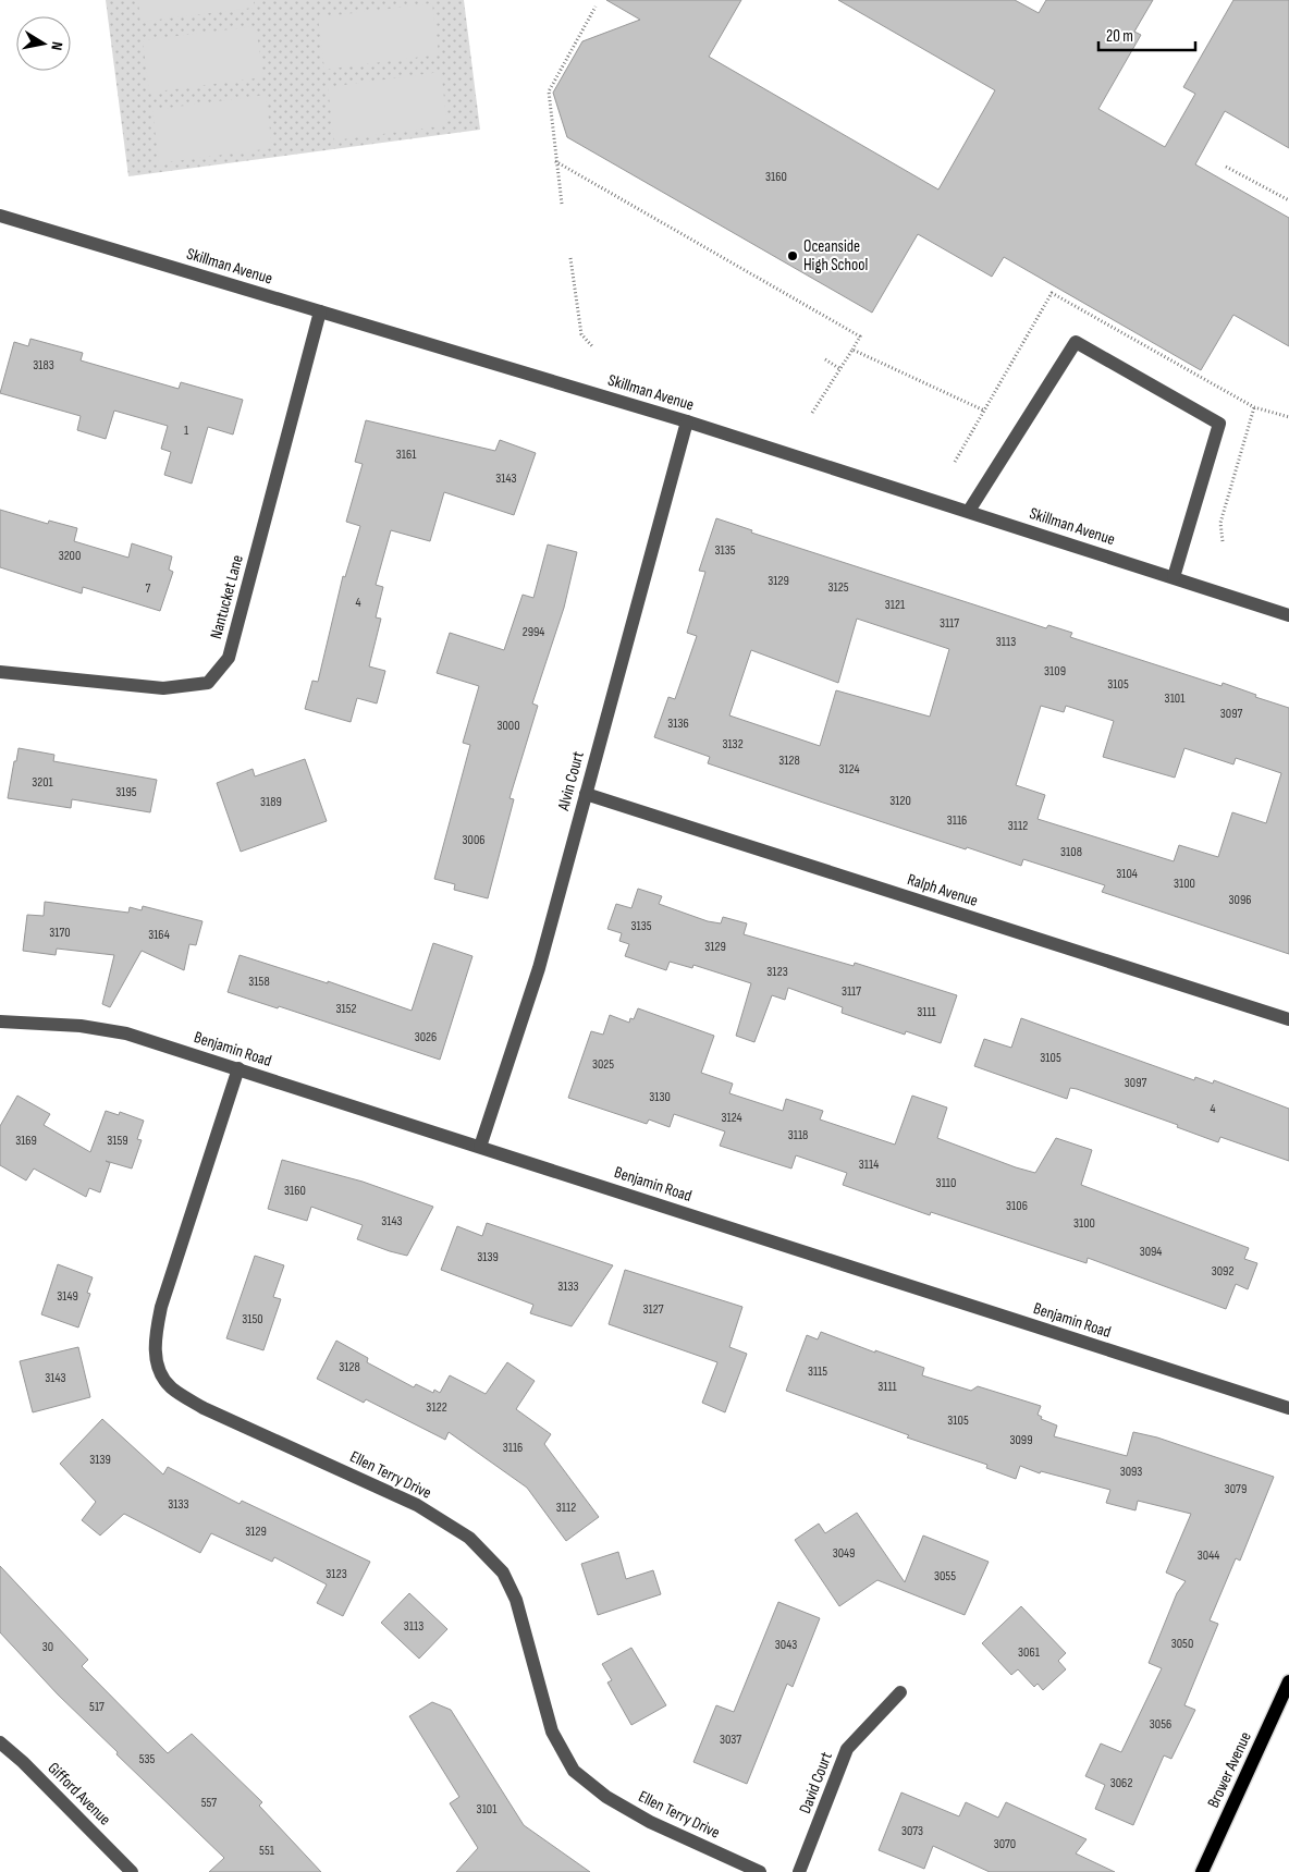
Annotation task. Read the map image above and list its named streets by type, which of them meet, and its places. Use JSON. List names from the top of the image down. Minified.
{"streets":{"main road":["Brower Avenue"],"street":["Skillman Avenue","Nantucket Lane","Alvin Court","Ralph Avenue","Benjamin Road","Ellen Terry Drive","David Court","Gifford Avenue"]},"crossings":[["Skillman Avenue","Nantucket Lane"],["Skillman Avenue","Alvin Court"],["Alvin Court","Ralph Avenue"],["Alvin Court","Benjamin Road"],["Benjamin Road","Ellen Terry Drive"]],"places":["Oceanside High School"],"house_numbers":["3160","3183","1","3161","3143","3135","3200","3129","3125","7","4","3121","3117","2994","3113","3109","3105","3101","3097","3136","3000","3132","3128","3124","3201","3195","3120","3189","3116","3112","3006","3108","3104","3100","3096","3135","3170","3164","3129","3123","3158","3117","3152","3111","3026","3105","3025","3097","3130","4","3124","3118","3169","3159","3114","3110","3160","3106","3143","3100","3094","3139","3092","3133","3149","3127","3150","3128","3115","3143","3111","3122","3105","3099","3116","3139","3093","3079","3133","3112","3129","3049","3044","3123","3055","3113","3050","3043","30","3061","517","3056","3037","535","3062","557","3101","3073","3070","551"],"scale_bar":"20 m","north":"right"}
